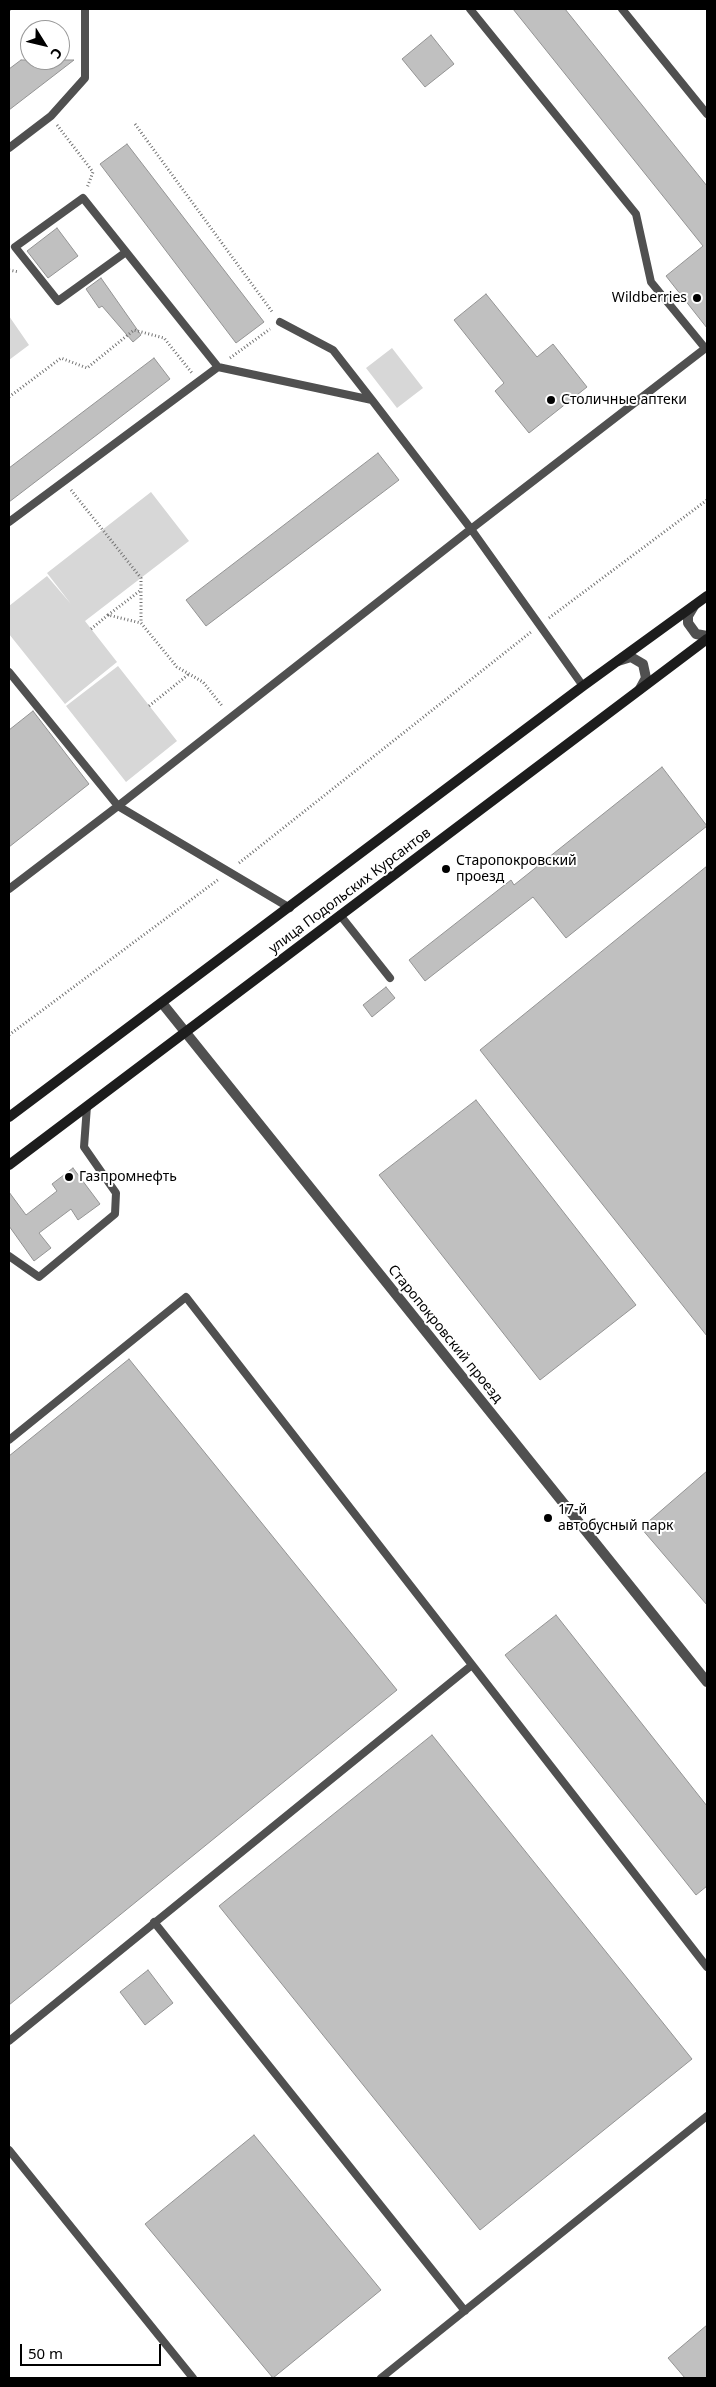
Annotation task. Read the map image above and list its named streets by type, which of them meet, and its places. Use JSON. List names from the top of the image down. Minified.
{"streets":{"main road":["улица Подольских Курсантов"],"street":["Старопокровский проезд"]},"crossings":[["улица Подольских Курсантов","Старопокровский проезд"]],"places":["Wildberries","Столичные аптеки","Старопокровский проезд","Газпромнефть","17-й автобусный парк"],"scale_bar":"50 m","north":"bottom right"}
